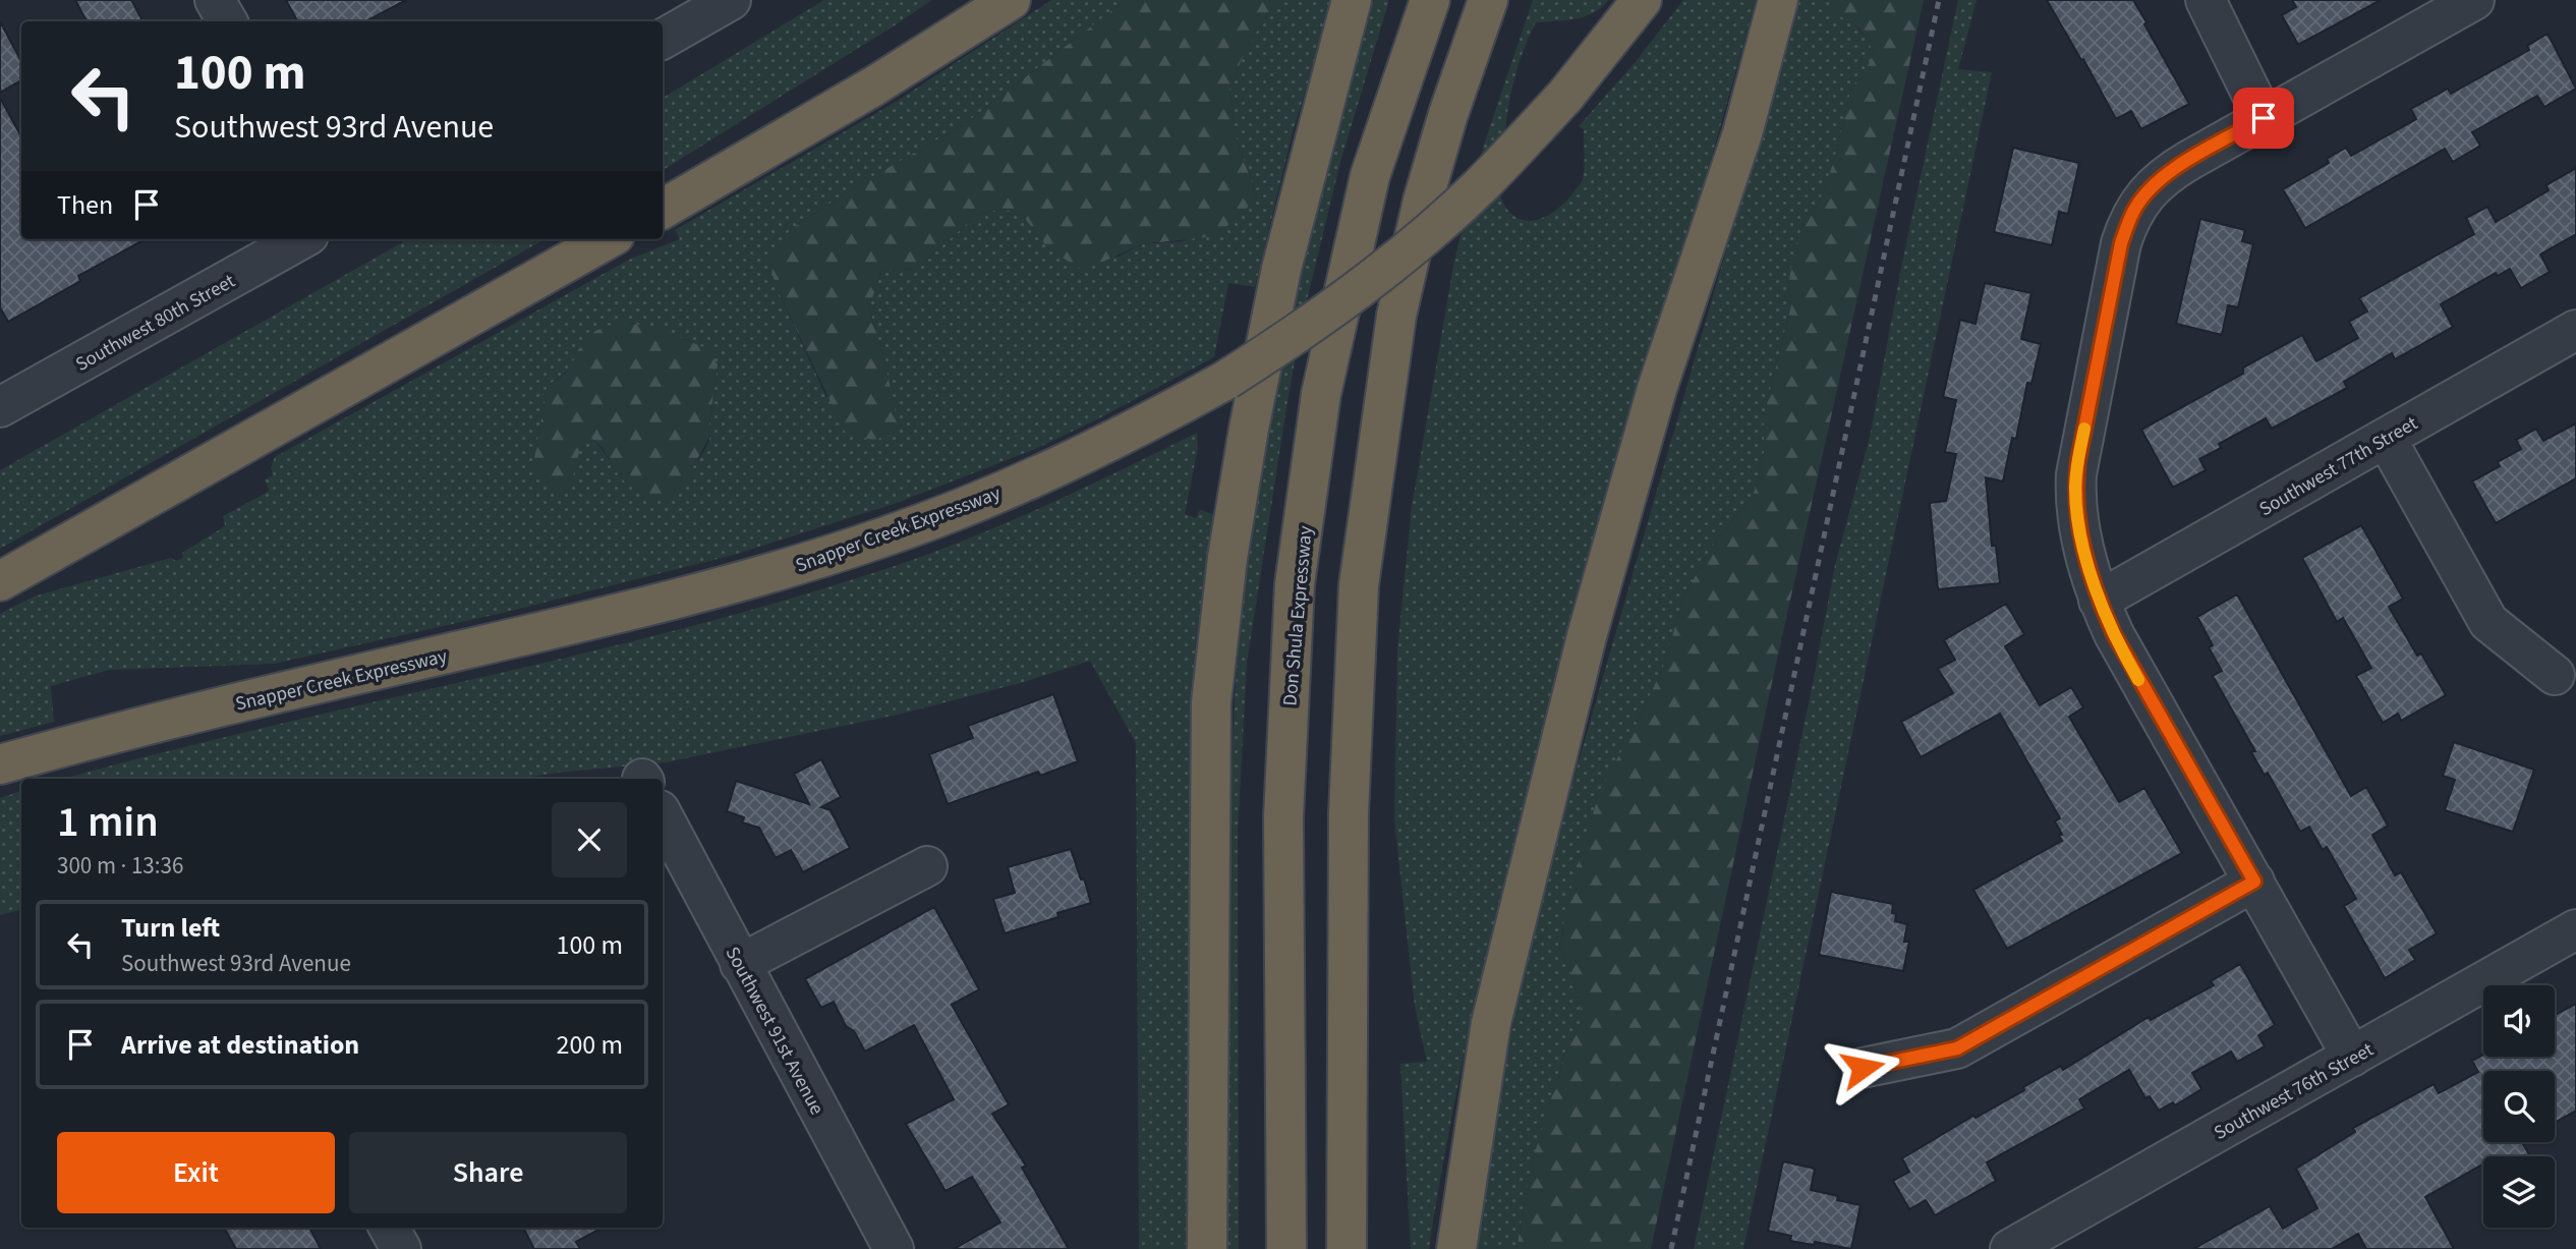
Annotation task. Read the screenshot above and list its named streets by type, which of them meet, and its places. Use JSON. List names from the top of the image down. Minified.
{"streets":{"highway":["Snapper Creek Expressway","Don Shula Expressway"],"street":["Southwest 80th Street","Southwest 77th Street","Southwest 91st Avenue","Southwest 76th Street"]},"page":{"turn":["100 m","Southwest 93rd Avenue"],"then":"Then","heading":["1 min","300 m · 13:36"],"list":[{"name":"Turn left","note":"Southwest 93rd Avenue","value":"100 m"},{"name":"Arrive at destination","value":"200 m"}],"buttons":["Exit","Share"]}}
